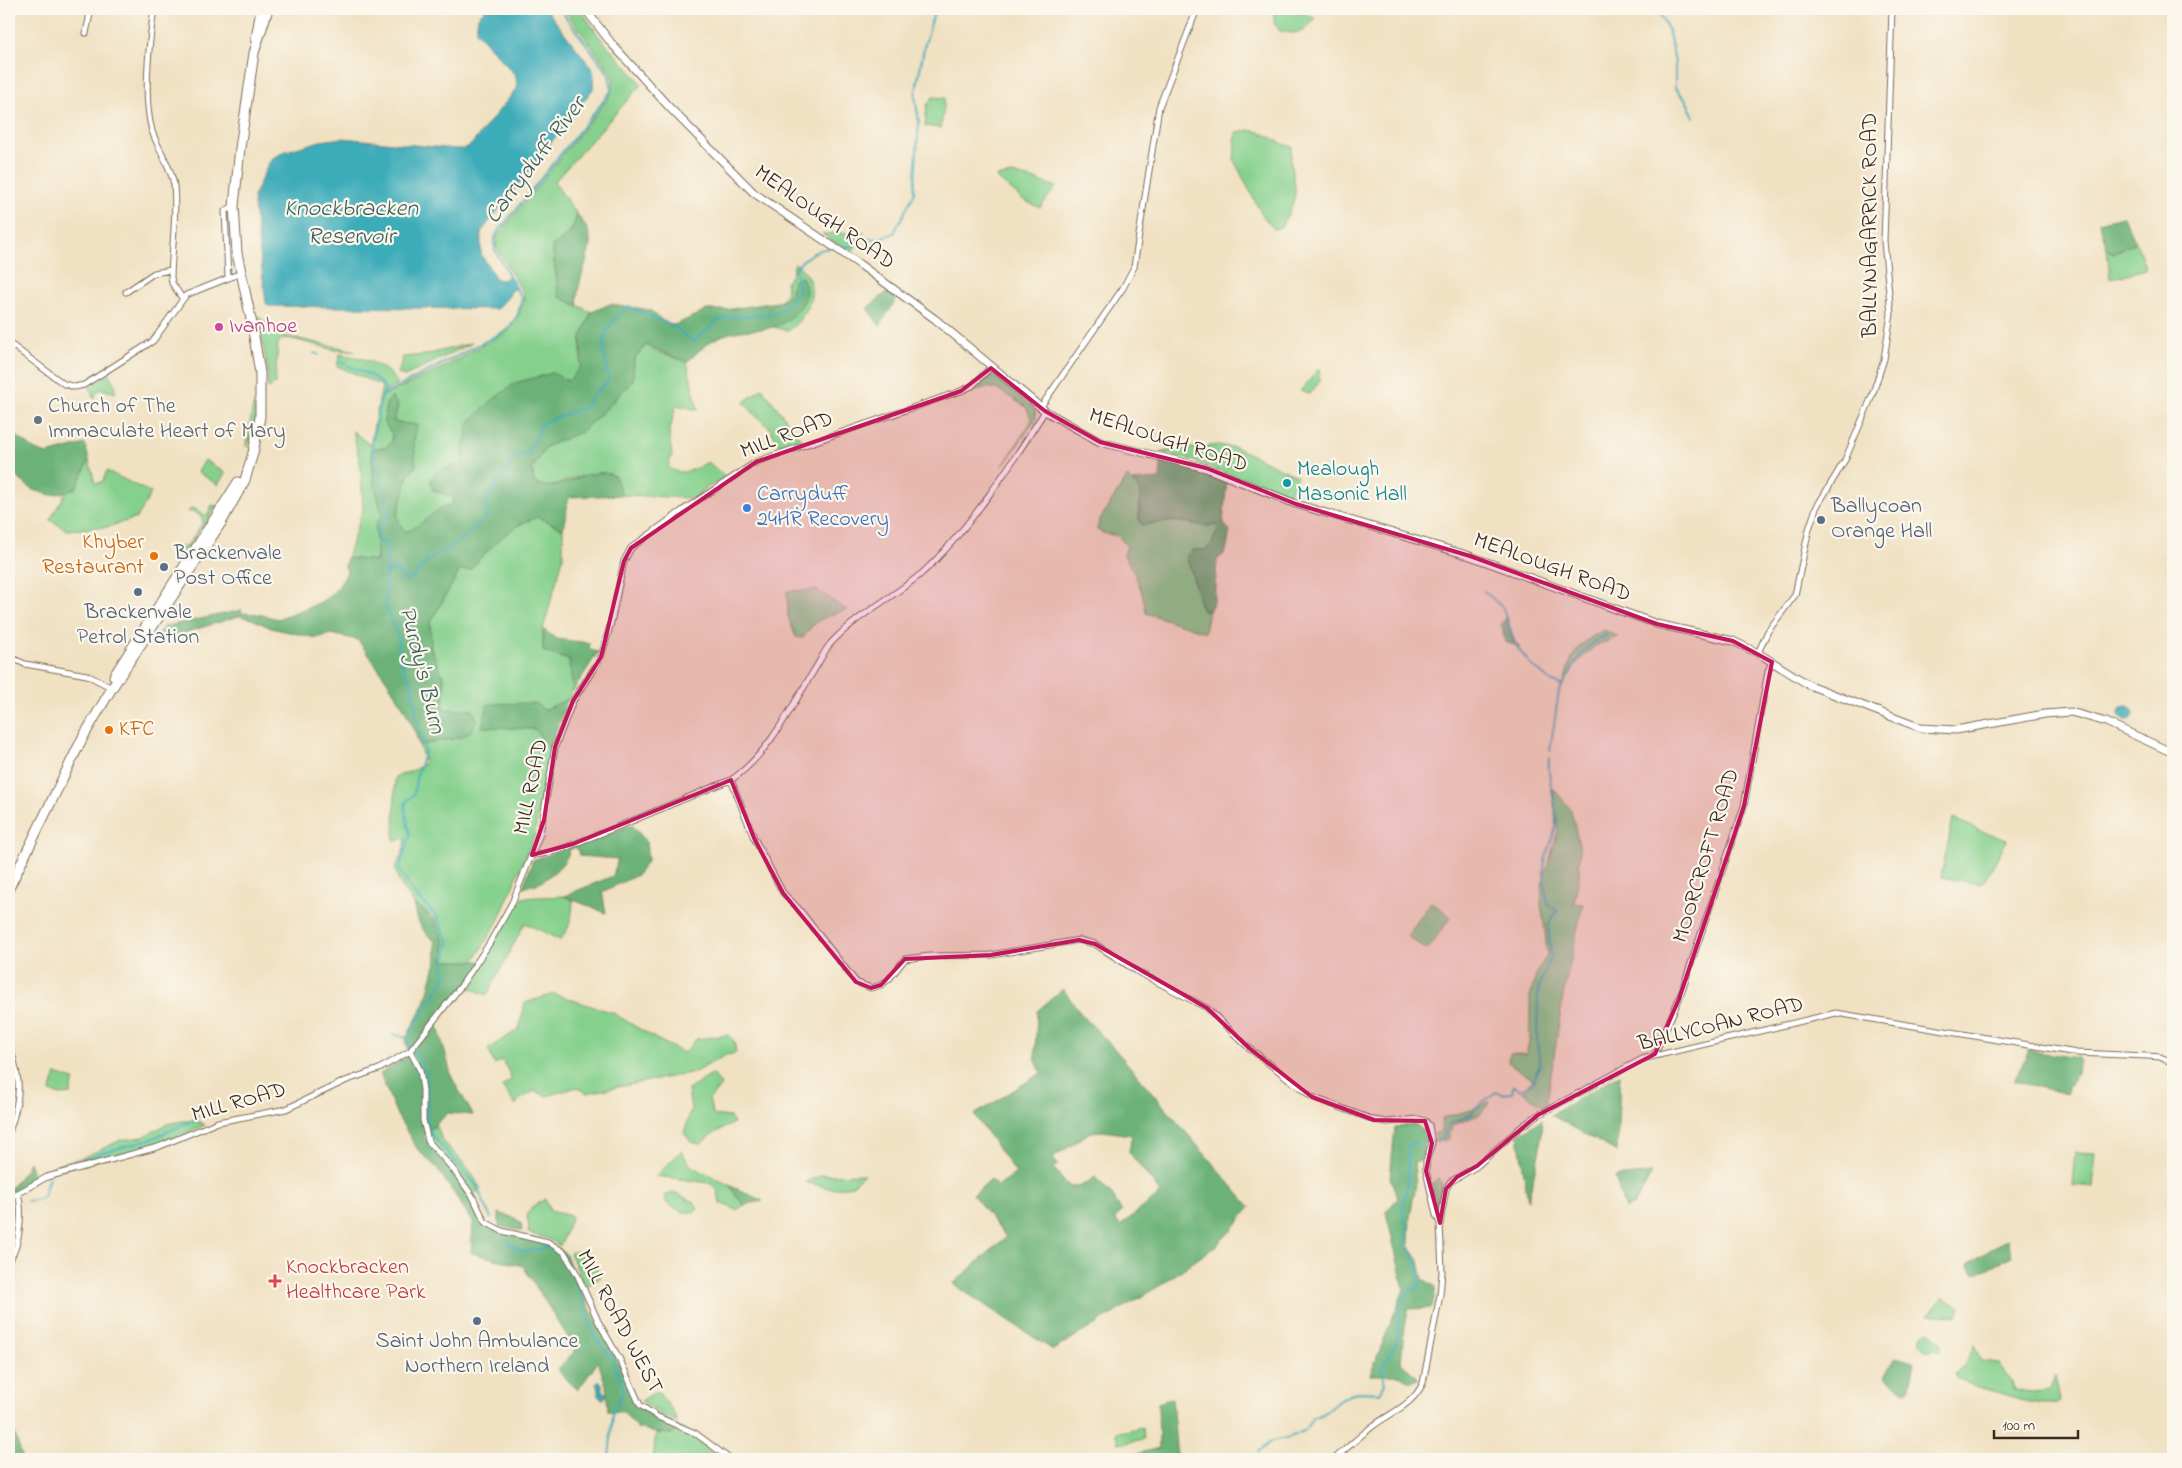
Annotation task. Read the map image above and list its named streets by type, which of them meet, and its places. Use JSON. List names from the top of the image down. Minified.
{"streets":{"street":["MEALOUGH ROAD","BALLYNAGARRICK ROAD","MILL ROAD","MOORCROFT ROAD","BALLYCOAN ROAD","MILL ROAD WEST"]},"crossings":[["MEALOUGH ROAD","BALLYNAGARRICK ROAD"],["MEALOUGH ROAD","MILL ROAD"],["MEALOUGH ROAD","MOORCROFT ROAD"],["MILL ROAD","MILL ROAD WEST"],["MOORCROFT ROAD","BALLYCOAN ROAD"]],"water":["Carryduff River","Knockbracken Reservoir","Purdy's Burn"],"places":{"other":["Ivanhoe","Church of The Immaculate Heart of Mary","Mealough Masonic Hall","Carryduff 24HR Recovery","Ballycoan Orange Hall","Khyber Restaurant","Brackenvale Post Office","Brackenvale Petrol Station","KFC","Saint John Ambulance Northern Ireland"],"health":["Knockbracken Healthcare Park"]},"scale_bar":"100 m"}
